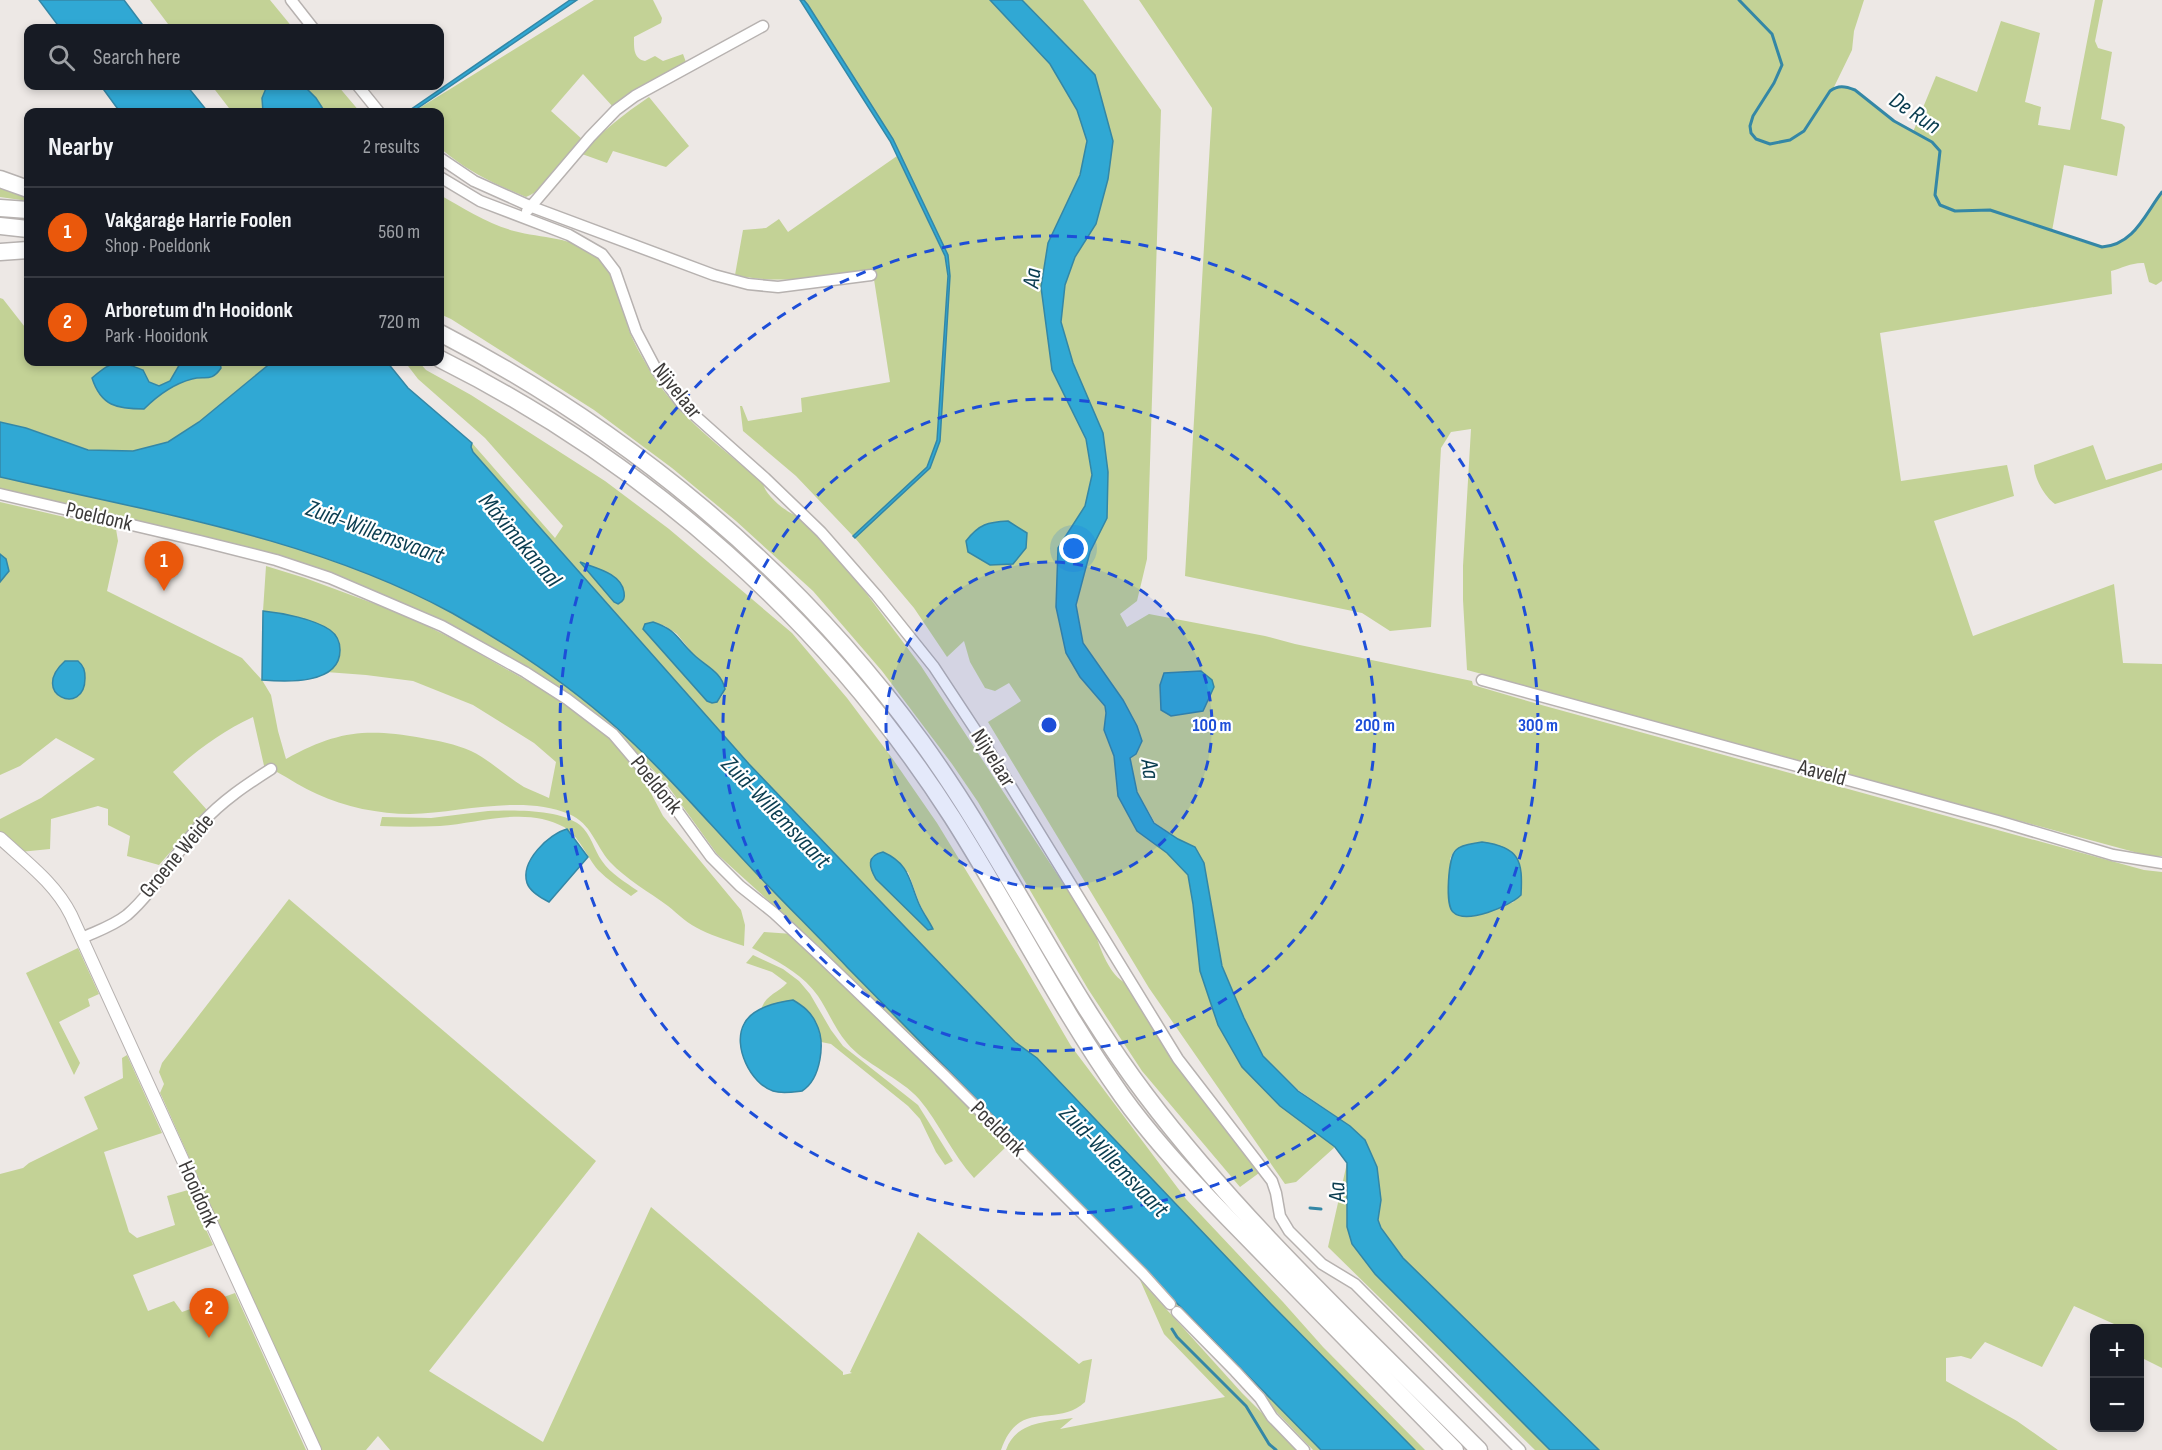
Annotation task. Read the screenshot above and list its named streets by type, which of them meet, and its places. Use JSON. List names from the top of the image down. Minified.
{"streets":{"street":["Nijvelaar","Poeldonk","Aaveld","Groene Weide","Hooidonk"]},"crossings":[["Groene Weide","Hooidonk"]],"water":["De Run","Aa","Zuid-Willemsvaart","Máximakanaal"],"page":{"search":"Search here","heading":["Nearby","2 results"],"list":[{"mark":"1","name":"Vakgarage Harrie Foolen","note":"Shop · Poeldonk","value":"560 m"},{"mark":"2","name":"Arboretum d'n Hooidonk","note":"Park · Hooidonk","value":"720 m"}],"pins":["1","2"],"map_buttons":["+","−"]},"rings":["100 m","200 m","300 m"]}
